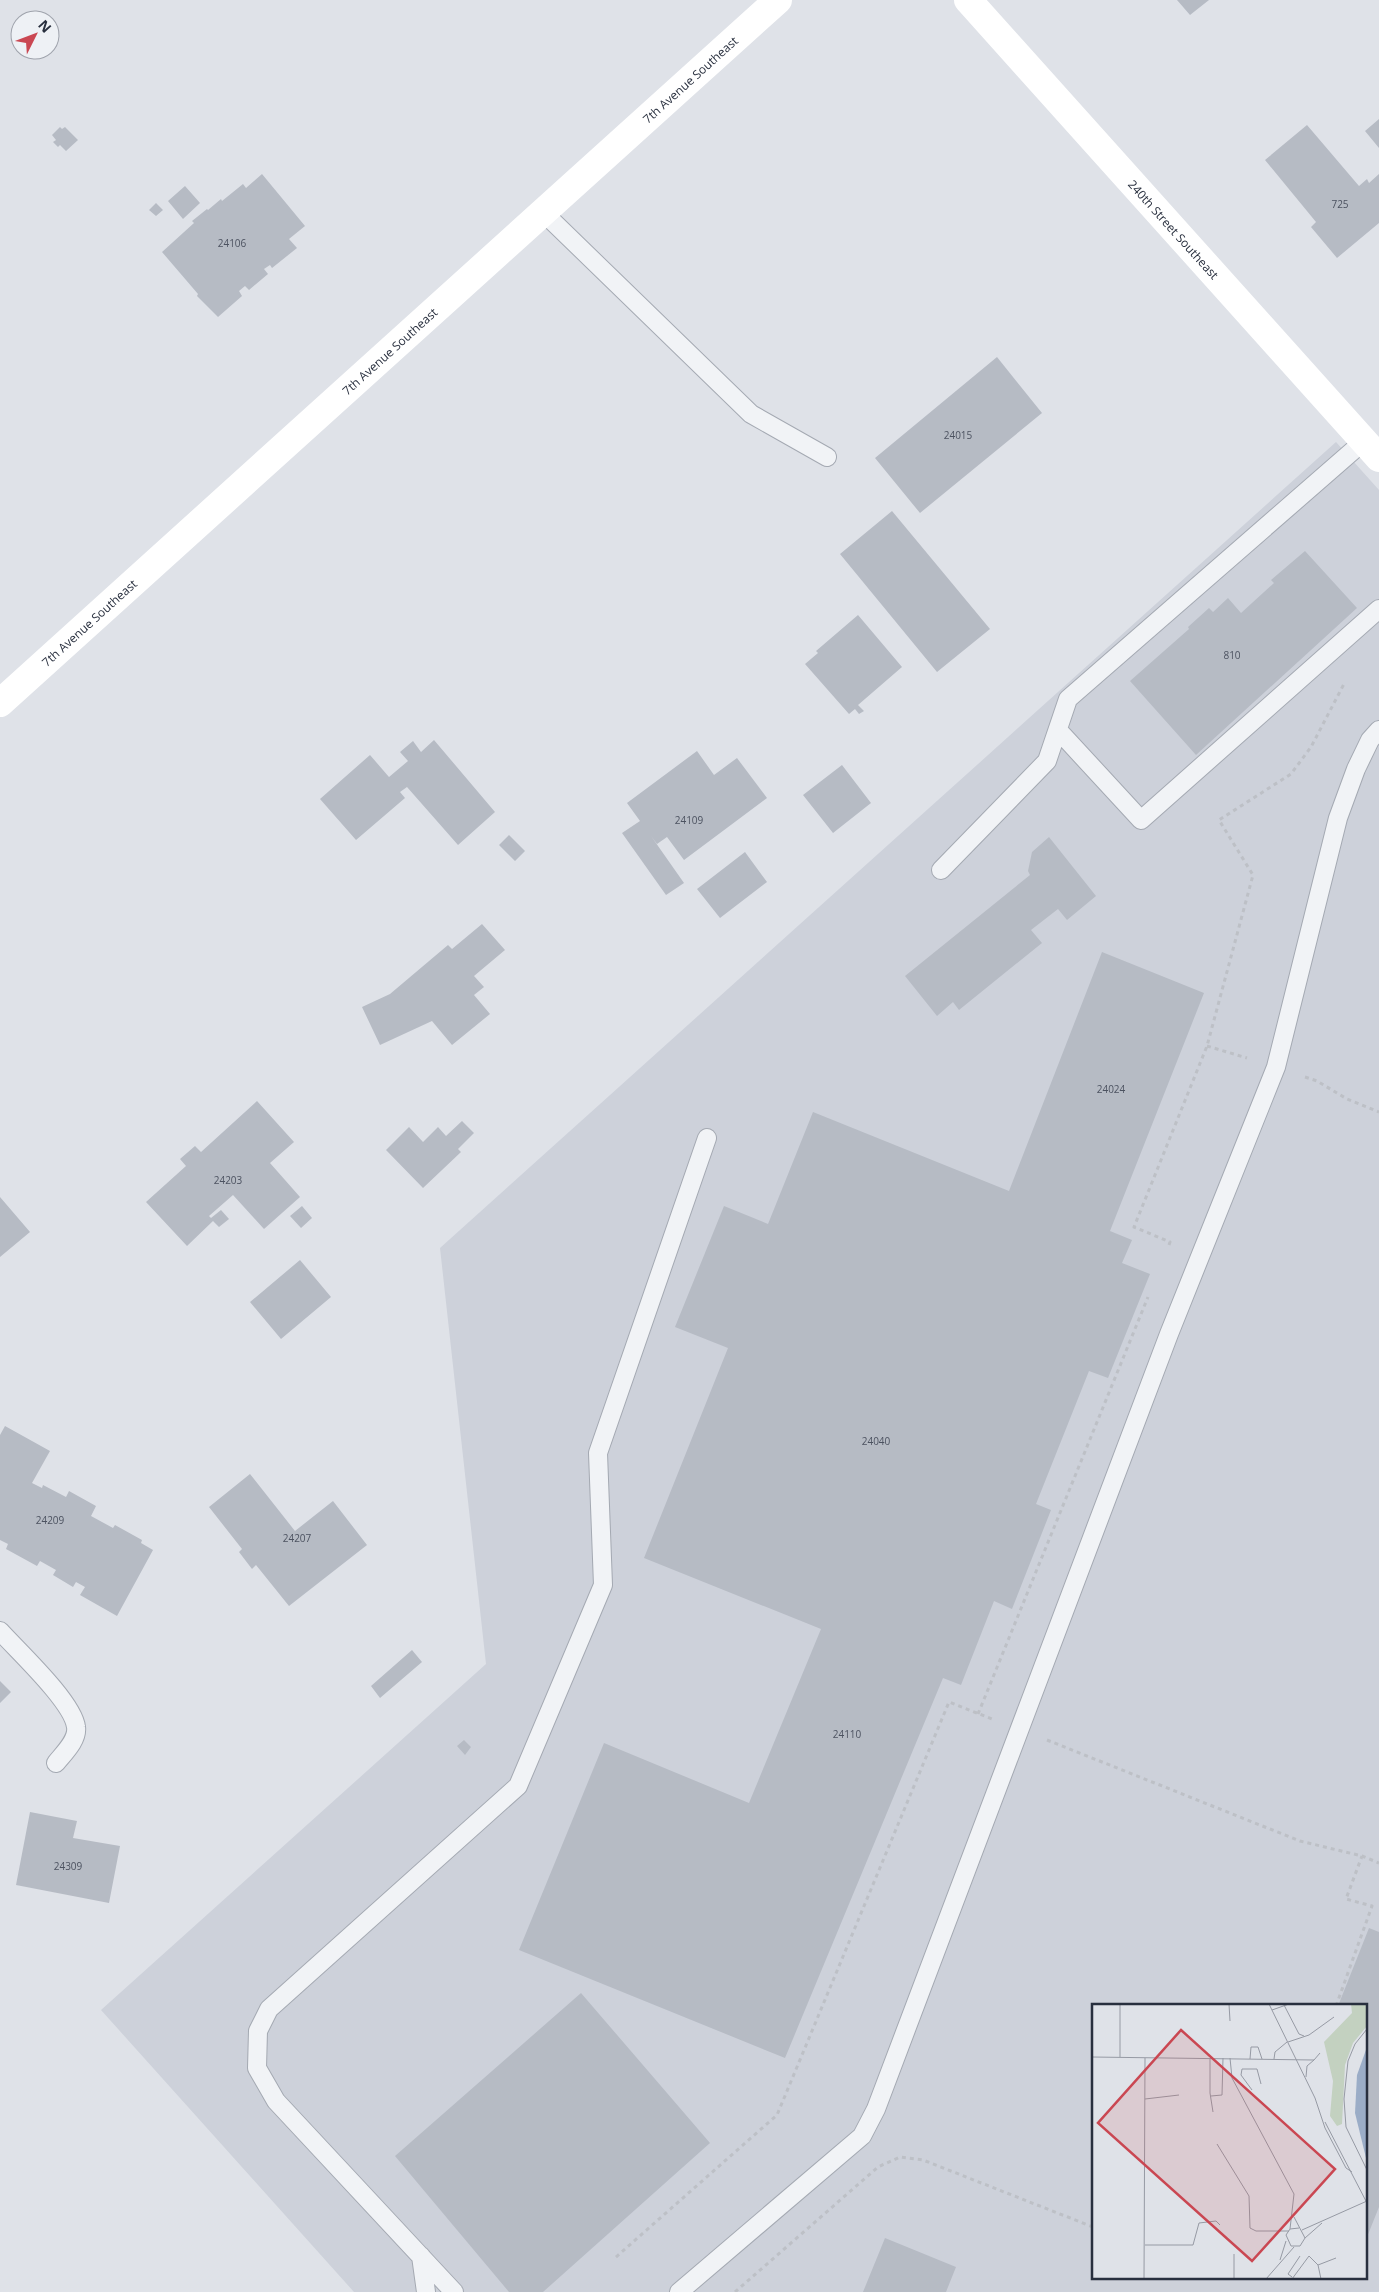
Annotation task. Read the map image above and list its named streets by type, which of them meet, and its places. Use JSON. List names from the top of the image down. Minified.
{"streets":{"street":["7th Avenue Southeast","240th Street Southeast"]},"house_numbers":["725","24106","24015","810","24109","24024","24203","24040","24209","24207","24110","24309"],"north":"top right"}
